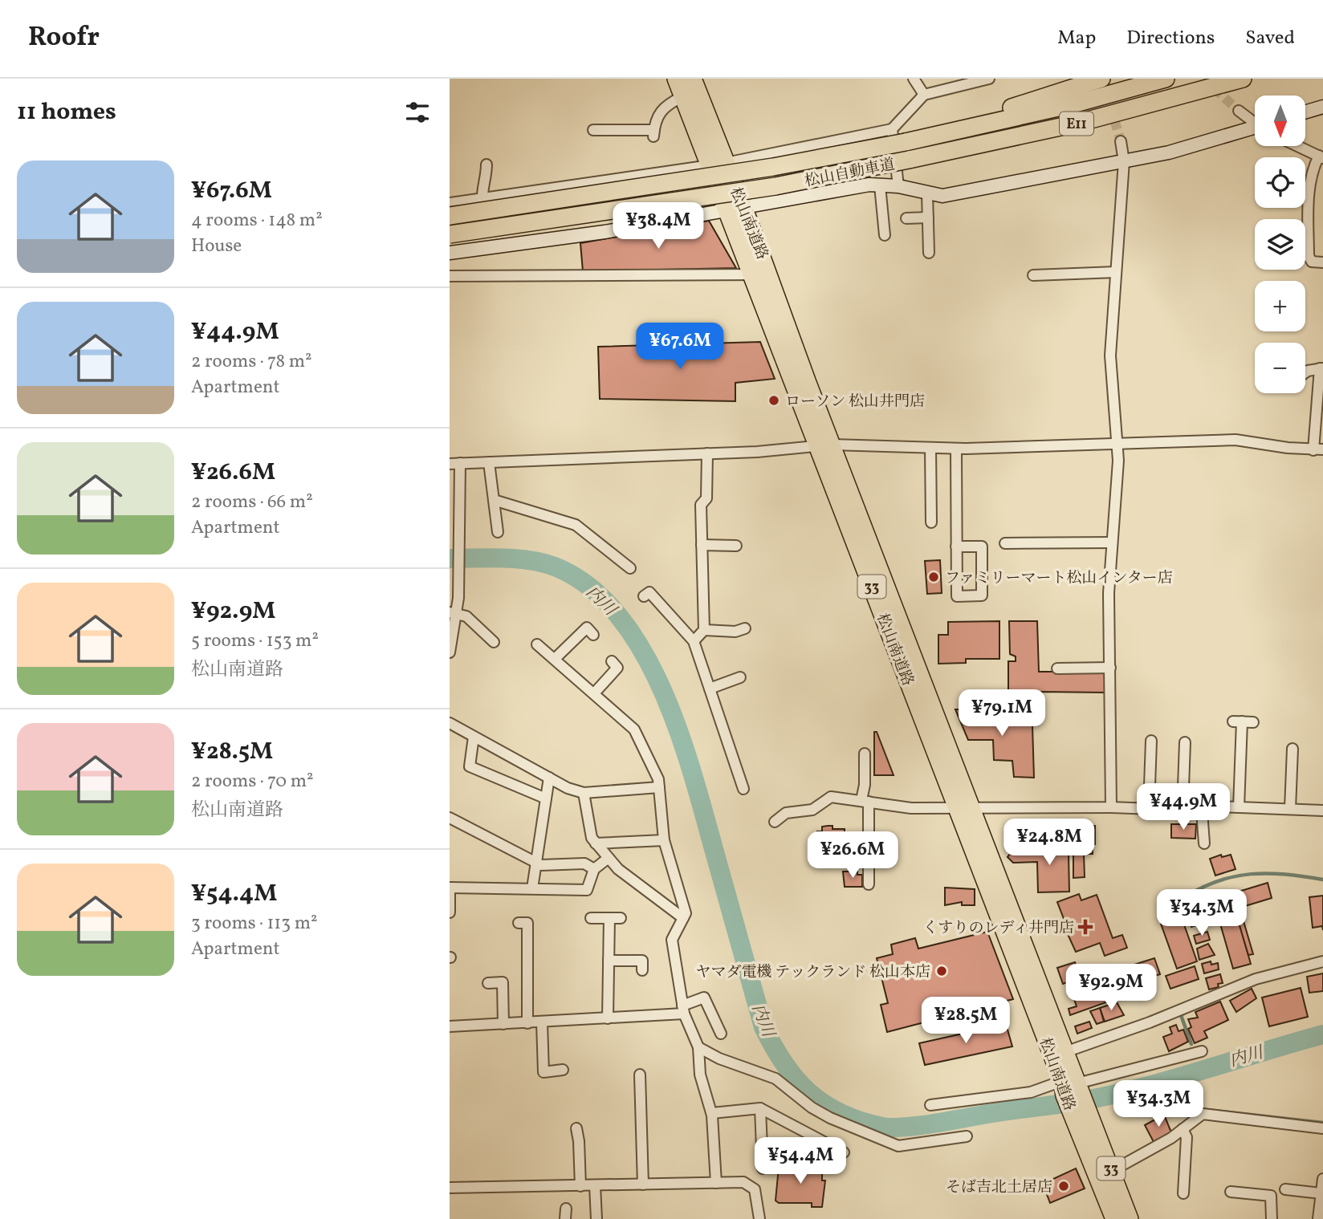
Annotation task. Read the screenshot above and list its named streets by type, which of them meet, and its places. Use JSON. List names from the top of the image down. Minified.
{"streets":{"highway":["E11","松山自動車道","松山南道路","33"]},"water":["内川"],"places":{"other":["ローソン 松山井門店","ファミリーマート松山インター店","ヤマダ電機 テックランド 松山本店","そば吉北土居店"],"health":["くすりのレディ井門店"]},"north":"bottom","page":{"header":"Roofr","nav":["Map","Directions","Saved"],"heading":"11 homes","map_buttons":["+","−"],"list":[{"name":"¥67.6M","note":"4 rooms · 148 m² · House"},{"name":"¥44.9M","note":"2 rooms · 78 m² · Apartment"},{"name":"¥26.6M","note":"2 rooms · 66 m² · Apartment"},{"name":"¥92.9M","note":"5 rooms · 153 m² · 松山南道路"},{"name":"¥28.5M","note":"2 rooms · 70 m² · 松山南道路"},{"name":"¥54.4M","note":"3 rooms · 113 m² · Apartment"}],"price":["¥38.4M","¥67.6M","¥79.1M","¥44.9M","¥24.8M","¥26.6M","¥34.3M","¥92.9M","¥28.5M","¥34.3M","¥54.4M"]}}
